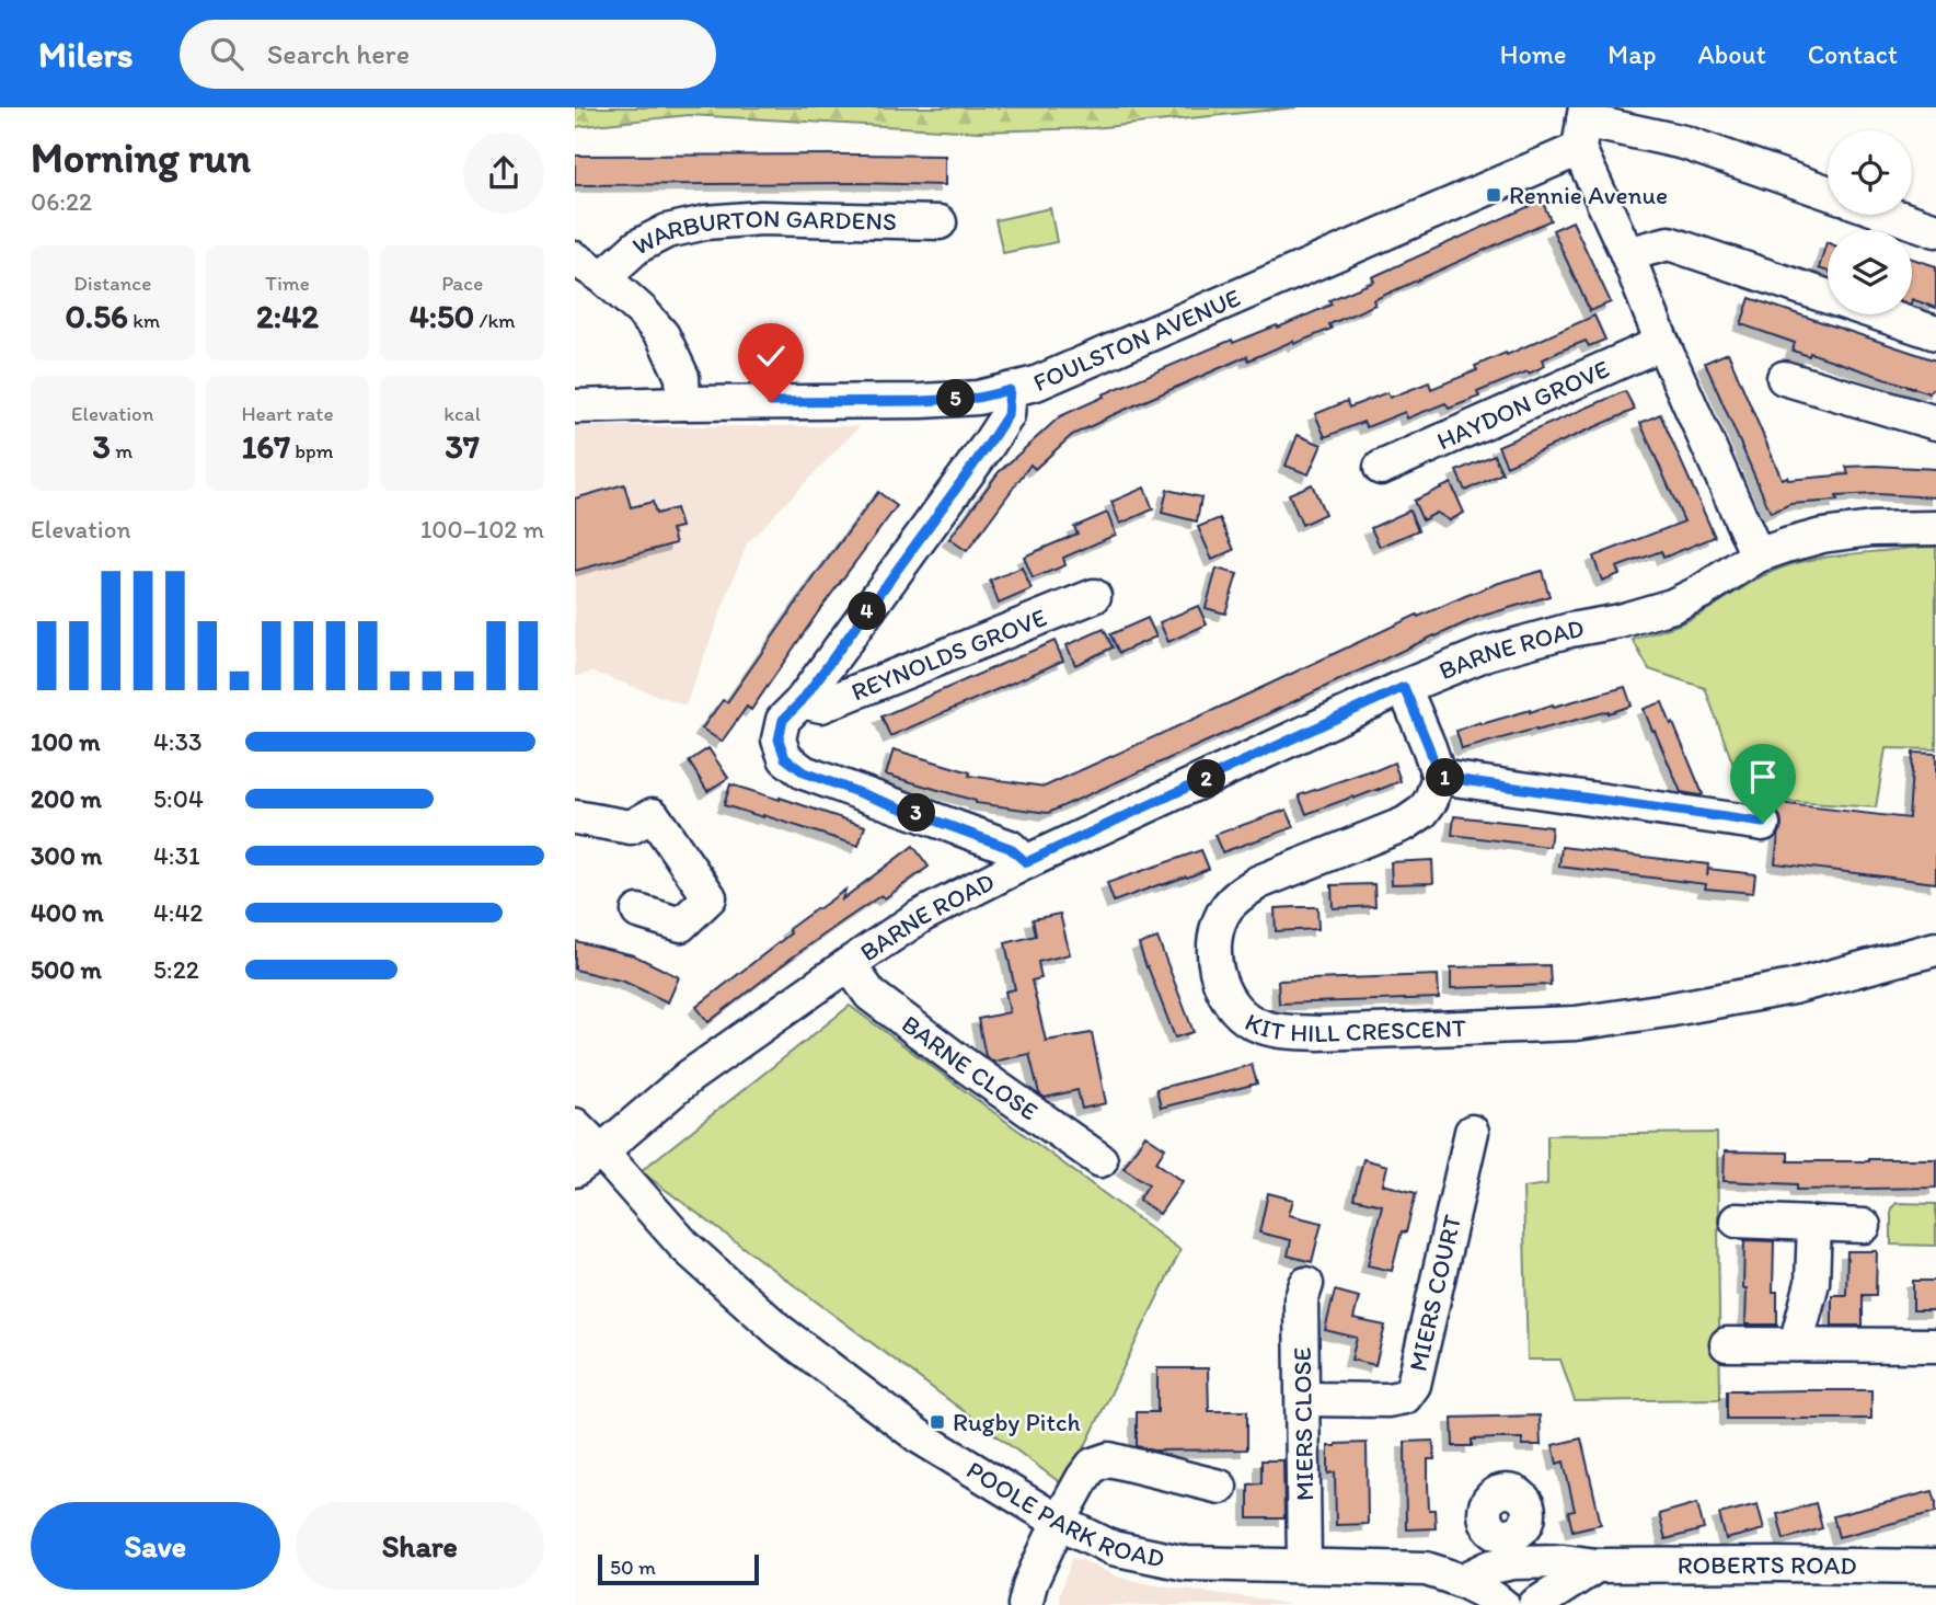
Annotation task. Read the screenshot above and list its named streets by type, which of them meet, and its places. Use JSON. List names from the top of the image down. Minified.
{"streets":{"street":["WARBURTON GARDENS","FOULSTON AVENUE","HAYDON GROVE","BARNE ROAD","REYNOLDS GROVE","KIT HILL CRESCENT","BARNE CLOSE","MIERS COURT","MIERS CLOSE","POOLE PARK ROAD","ROBERTS ROAD"]},"crossings":[["BARNE ROAD","BARNE CLOSE"],["BARNE ROAD","POOLE PARK ROAD"],["MIERS COURT","MIERS CLOSE"],["MIERS CLOSE","POOLE PARK ROAD"],["POOLE PARK ROAD","ROBERTS ROAD"]],"places":{"transit":["Rennie Avenue","Rugby Pitch"]},"scale_bar":"50 m","page":{"header":"Milers","search":"Search here","nav":["Home","Map","About","Contact"],"heading":["Morning run","06:22"],"stats":[["Distance","0.56 km"],["Time","2:42"],["Pace","4:50 /km"],["Elevation","3 m"],["Heart rate","167 bpm"],["kcal","37"]],"pins":["5","4","1","2","3"],"chart":["Elevation","100–102 m"],"list":[{"name":"100 m","note":"4:33"},{"name":"200 m","note":"5:04"},{"name":"300 m","note":"4:31"},{"name":"400 m","note":"4:42"},{"name":"500 m","note":"5:22"}],"buttons":["Save","Share"],"scale":"50 m"}}
